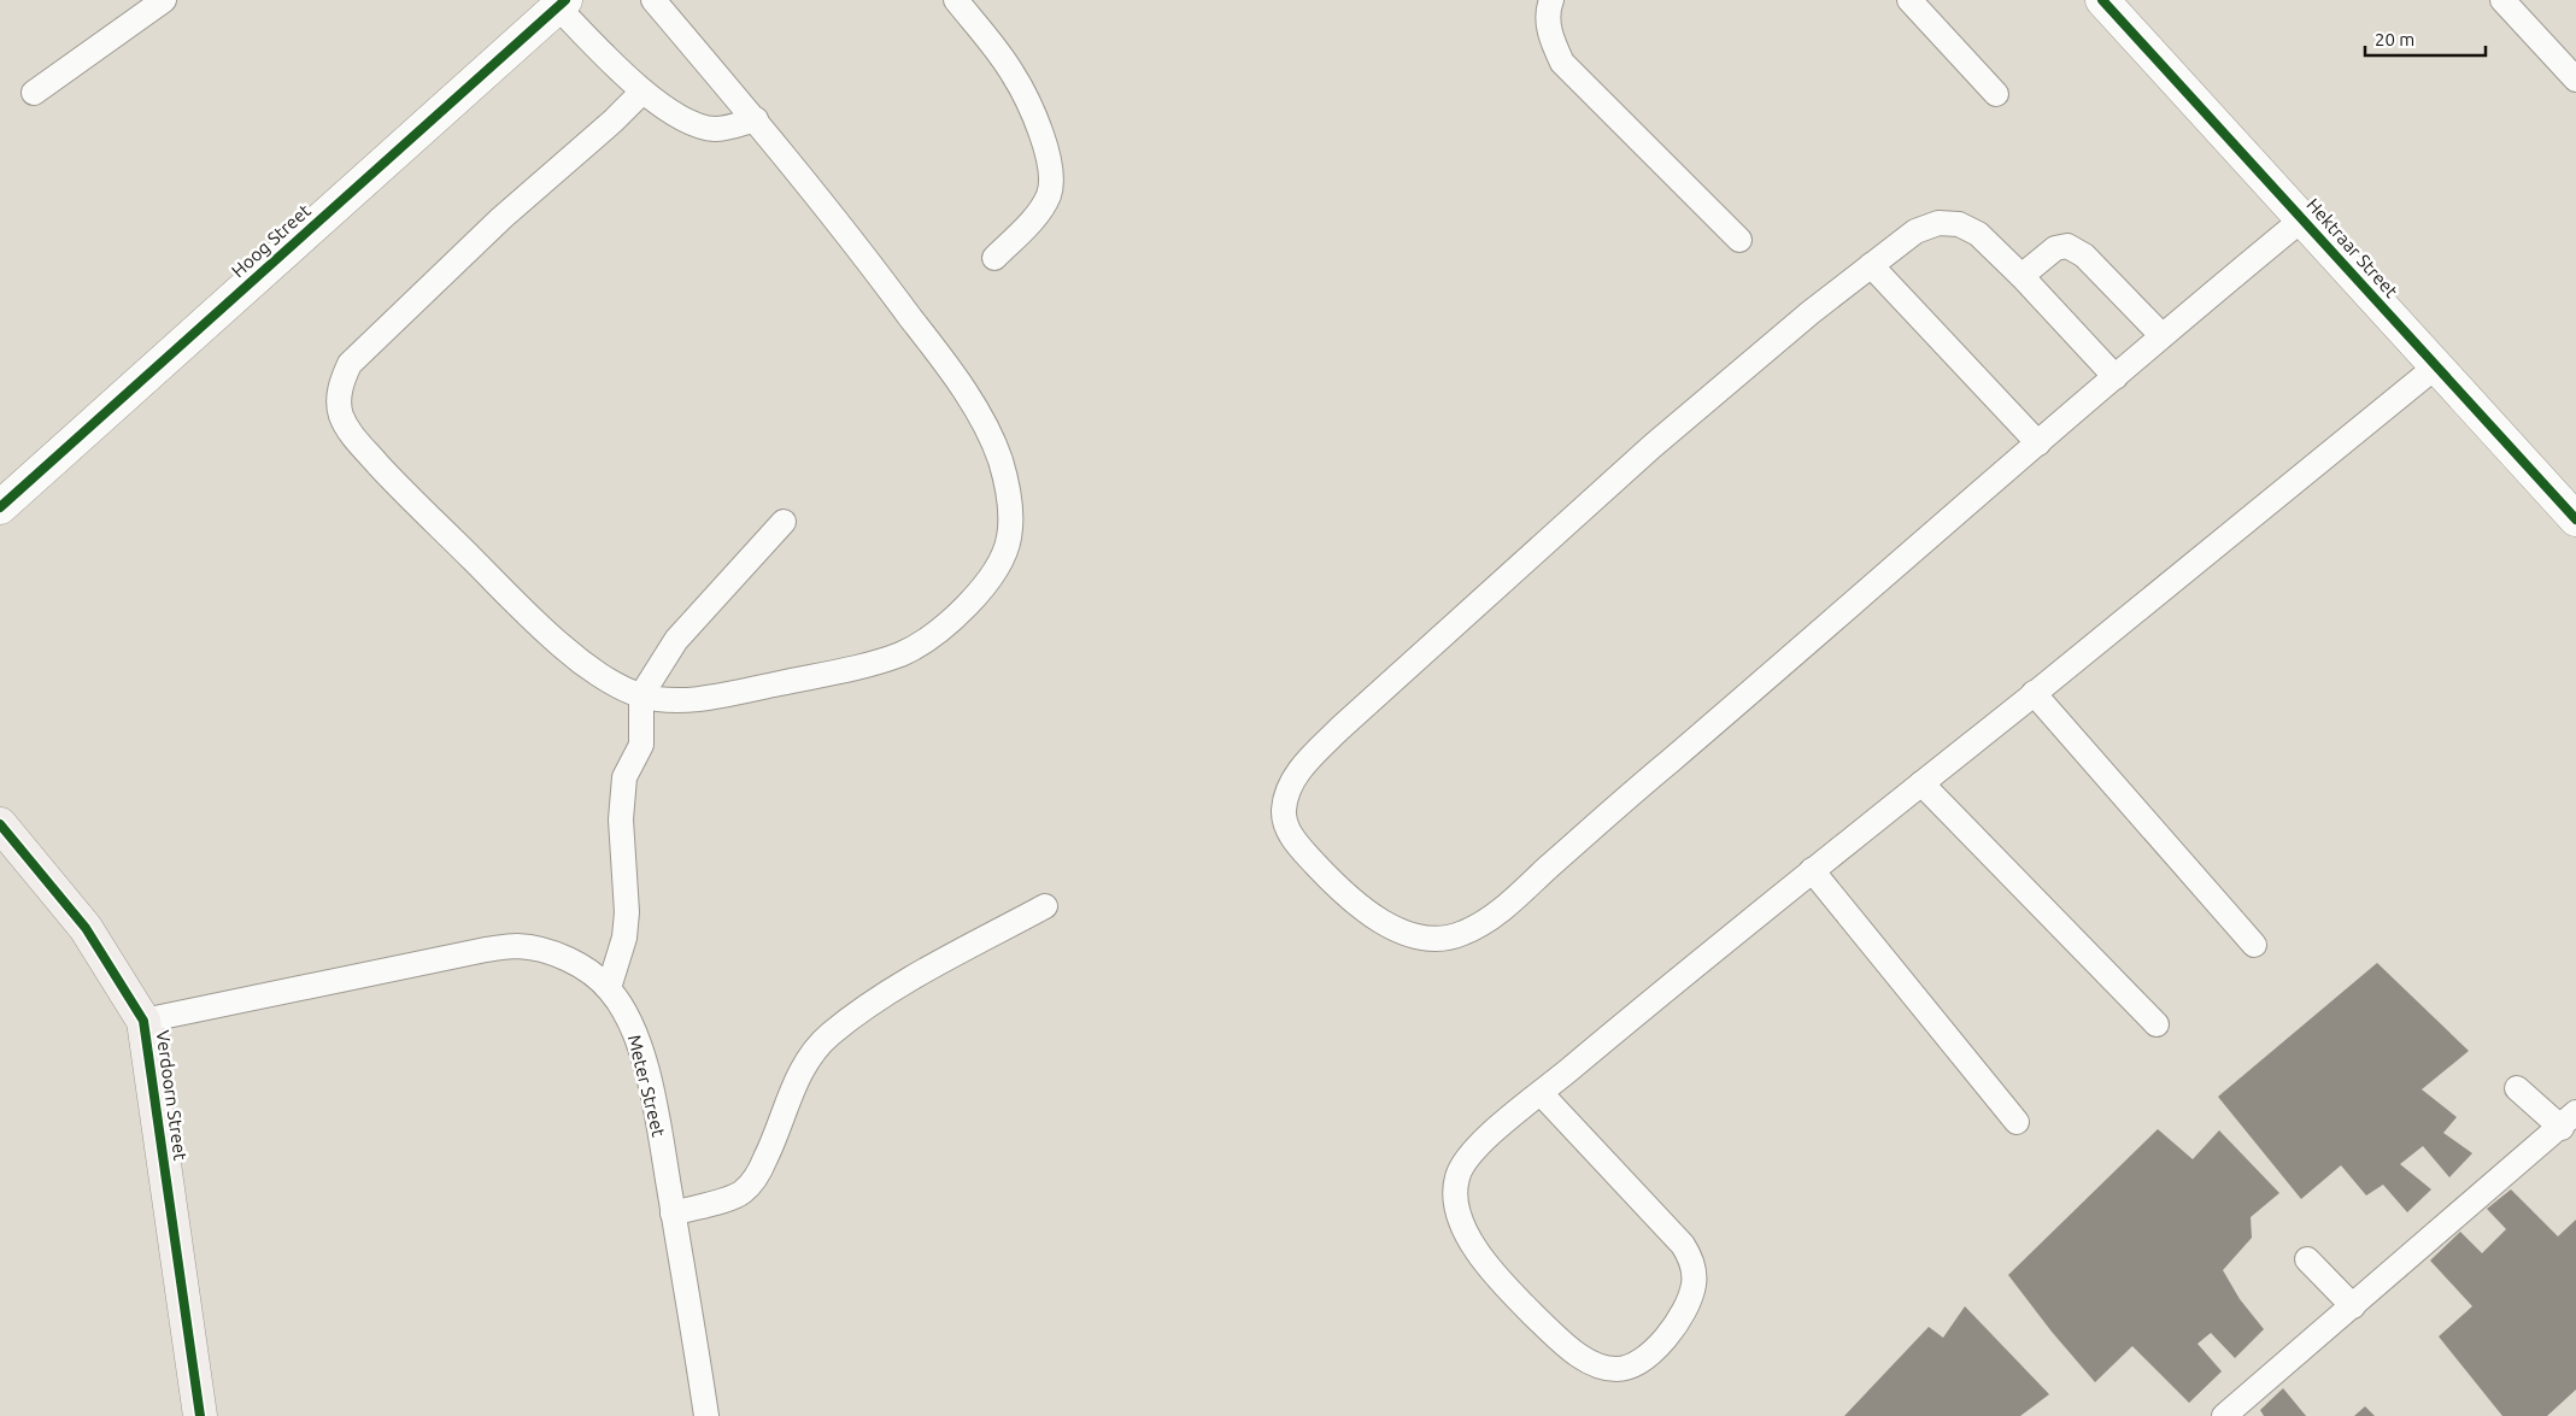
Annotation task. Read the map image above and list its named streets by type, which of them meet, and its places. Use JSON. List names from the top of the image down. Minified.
{"streets":{"street":["Hoog Street","Hektraar Street","Verdoorn Street"],"lane":["Meter Street"]},"crossings":[["Meter Street","Verdoorn Street"]],"scale_bar":"20 m"}
